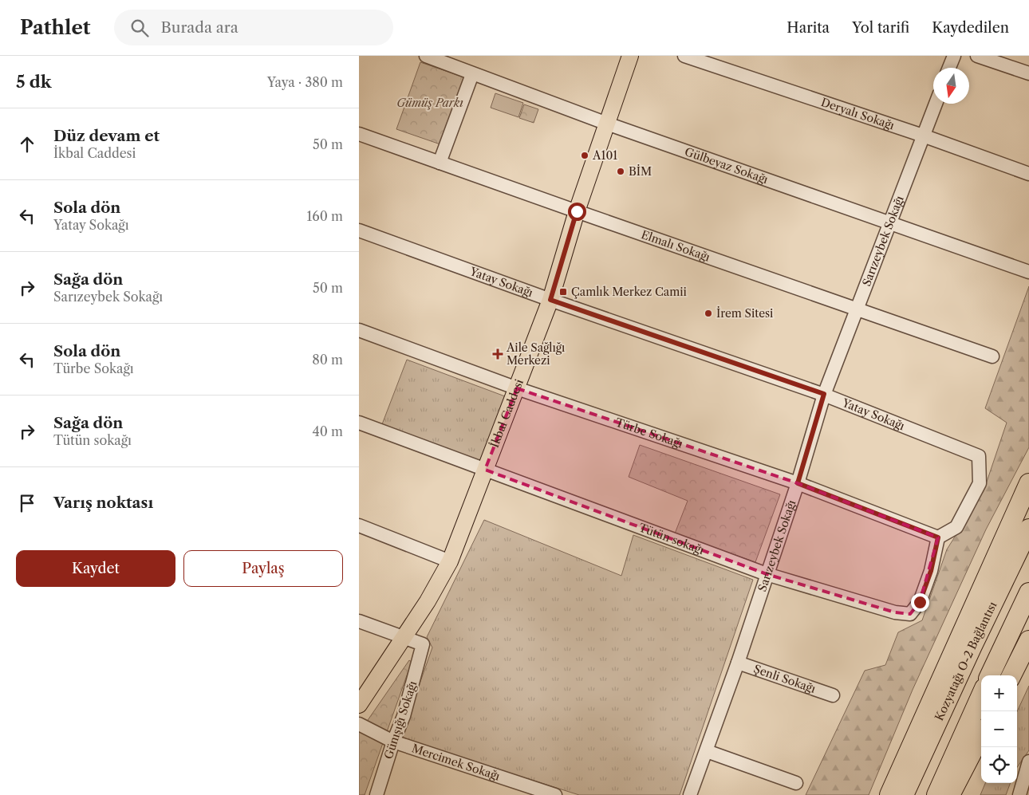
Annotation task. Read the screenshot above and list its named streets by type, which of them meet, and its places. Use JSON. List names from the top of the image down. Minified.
{"streets":{"highway":["Kozyatağı O-2 Bağlantısı"],"main road":["İkbal Caddesi"],"street":["Deryalı Sokağı","Gülbeyaz Sokağı","Sarızeybek Sokağı","Elmalı Sokağı","Yatay Sokağı","Türbe Sokağı","Tütün sokağı","Şenli Sokağı","Günışığı Sokağı","Mercimek Sokağı"]},"crossings":[["Deryalı Sokağı","Sarızeybek Sokağı"],["Gülbeyaz Sokağı","Sarızeybek Sokağı"],["Gülbeyaz Sokağı","İkbal Caddesi"],["Sarızeybek Sokağı","Elmalı Sokağı"],["Sarızeybek Sokağı","Yatay Sokağı"],["Sarızeybek Sokağı","Türbe Sokağı"],["Sarızeybek Sokağı","Tütün sokağı"],["Sarızeybek Sokağı","Şenli Sokağı"],["Elmalı Sokağı","İkbal Caddesi"],["Yatay Sokağı","İkbal Caddesi"],["Yatay Sokağı","Türbe Sokağı"],["Yatay Sokağı","Tütün sokağı"],["İkbal Caddesi","Türbe Sokağı"],["İkbal Caddesi","Tütün sokağı"],["İkbal Caddesi","Günışığı Sokağı"],["Türbe Sokağı","Tütün sokağı"],["Günışığı Sokağı","Mercimek Sokağı"]],"parks":["Gümüş Parkı"],"places":{"other":["A101","BİM","İrem Sitesi"],"transit":["Çamlık Merkez Camii"],"health":["Aile Sağlığı Merkezi"]},"north":"bottom","page":{"header":"Pathlet","search":"Burada ara","nav":["Harita","Yol tarifi","Kaydedilen"],"heading":["5 dk","Yaya · 380 m"],"list":[["Düz devam et","İkbal Caddesi","50 m"],["Sola dön","Yatay Sokağı","160 m"],["Sağa dön","Sarızeybek Sokağı","50 m"],["Sola dön","Türbe Sokağı","80 m"],["Sağa dön","Tütün sokağı","40 m"],"Varış noktası"],"buttons":["Kaydet","Paylaş"],"map_buttons":["+","−"]}}
